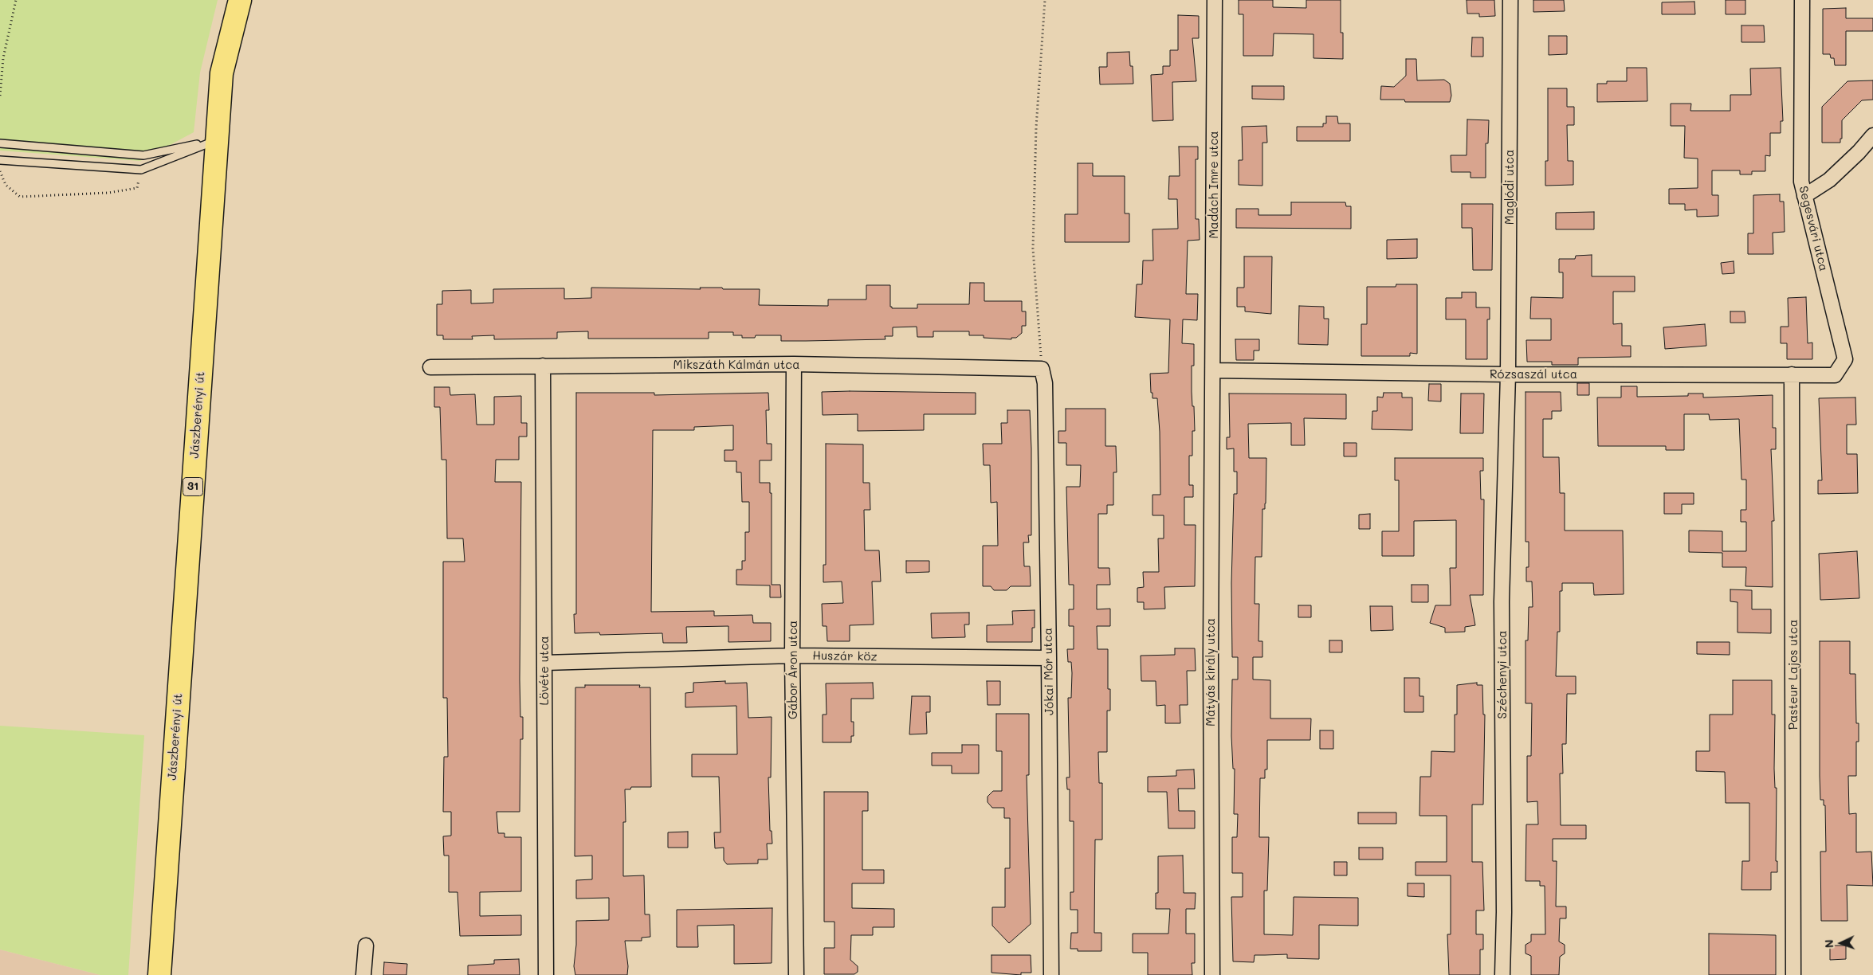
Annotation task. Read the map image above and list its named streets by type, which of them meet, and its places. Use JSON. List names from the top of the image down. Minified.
{"streets":{"main road":["Jászberényi út","31"],"street":["Madách Imre utca","Maglódi utca","Segesvári utca","Mikszáth Kálmán utca","Rózsaszál utca","Huszár köz","Gábor Áron utca","Lövéte utca","Jókai Mór utca","Mátyás király utca","Széchenyi utca","Pasteur Lajos utca"]},"crossings":[["Madách Imre utca","Rózsaszál utca"],["Madách Imre utca","Mátyás király utca"],["Maglódi utca","Rózsaszál utca"],["Maglódi utca","Széchenyi utca"],["Segesvári utca","Rózsaszál utca"],["Mikszáth Kálmán utca","Gábor Áron utca"],["Mikszáth Kálmán utca","Lövéte utca"],["Mikszáth Kálmán utca","Jókai Mór utca"],["Rózsaszál utca","Mátyás király utca"],["Rózsaszál utca","Széchenyi utca"],["Rózsaszál utca","Pasteur Lajos utca"],["Huszár köz","Gábor Áron utca"],["Huszár köz","Lövéte utca"],["Huszár köz","Jókai Mór utca"]],"north":"left"}
